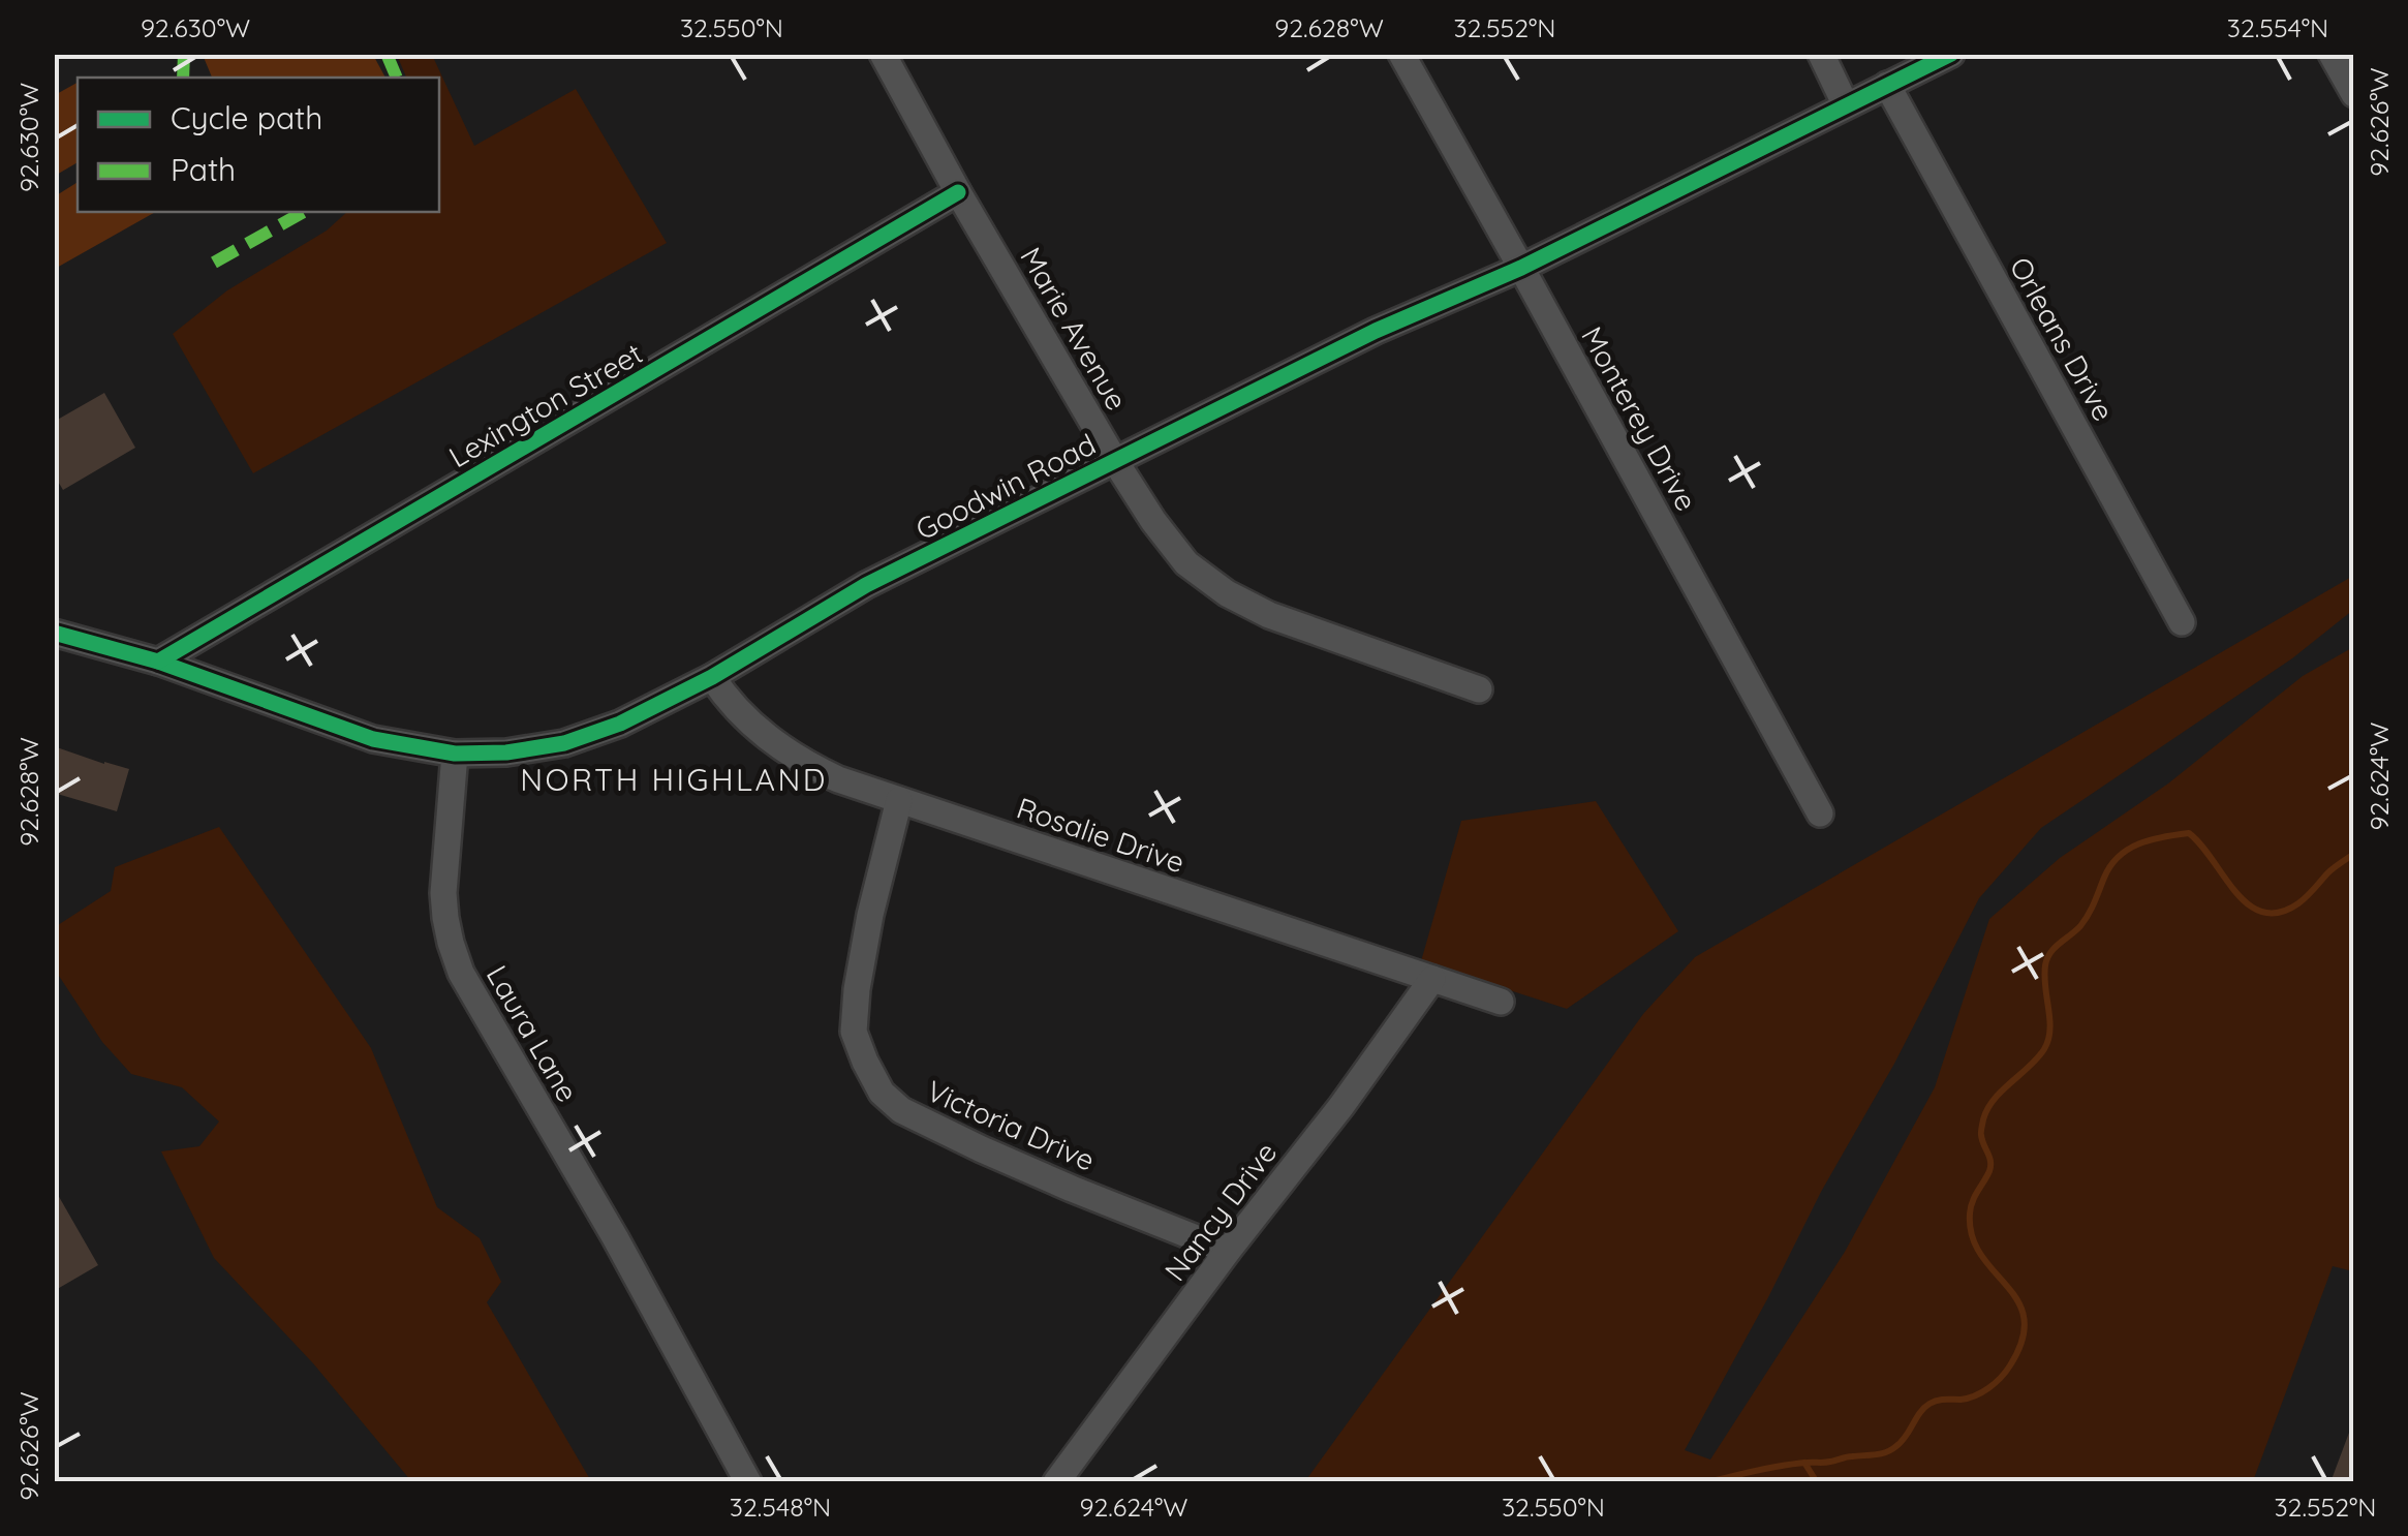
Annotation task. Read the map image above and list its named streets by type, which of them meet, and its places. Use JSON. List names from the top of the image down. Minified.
{"streets":{"street":["Marie Avenue","Orleans Drive","Lexington Street","Monterey Drive","Goodwin Road","Rosalie Drive","Laura Lane","Victoria Drive","Nancy Drive"]},"crossings":[["Marie Avenue","Lexington Street"],["Marie Avenue","Goodwin Road"],["Orleans Drive","Goodwin Road"],["Lexington Street","Goodwin Road"],["Monterey Drive","Goodwin Road"],["Goodwin Road","Rosalie Drive"],["Goodwin Road","Laura Lane"],["Rosalie Drive","Victoria Drive"],["Rosalie Drive","Nancy Drive"],["Victoria Drive","Nancy Drive"]],"districts":["NORTH HIGHLAND"],"legend":["Cycle path","Path"],"coordinates":["92.630°W","32.550°N","92.628°W","32.552°N","32.554°N","92.626°W","92.624°W","32.548°N"]}
